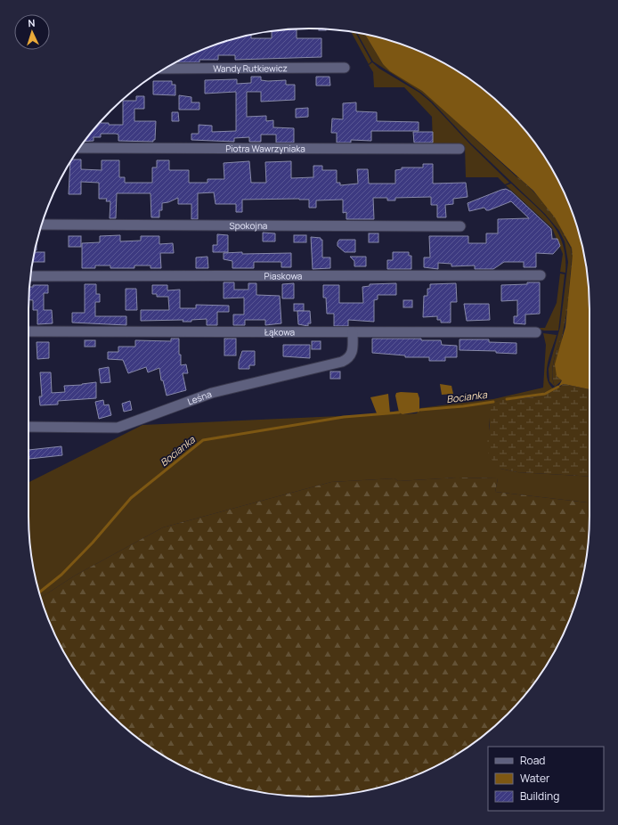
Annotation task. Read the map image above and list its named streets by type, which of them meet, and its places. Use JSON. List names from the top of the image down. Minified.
{"streets":{"street":["Wandy Rutkiewicz","Piotra Wawrzyniaka","Spokojna","Piaskowa","Łąkowa","Leśna"]},"crossings":[["Łąkowa","Leśna"]],"water":["Bocianka"],"legend":["Road","Water","Building"],"north":"top"}
